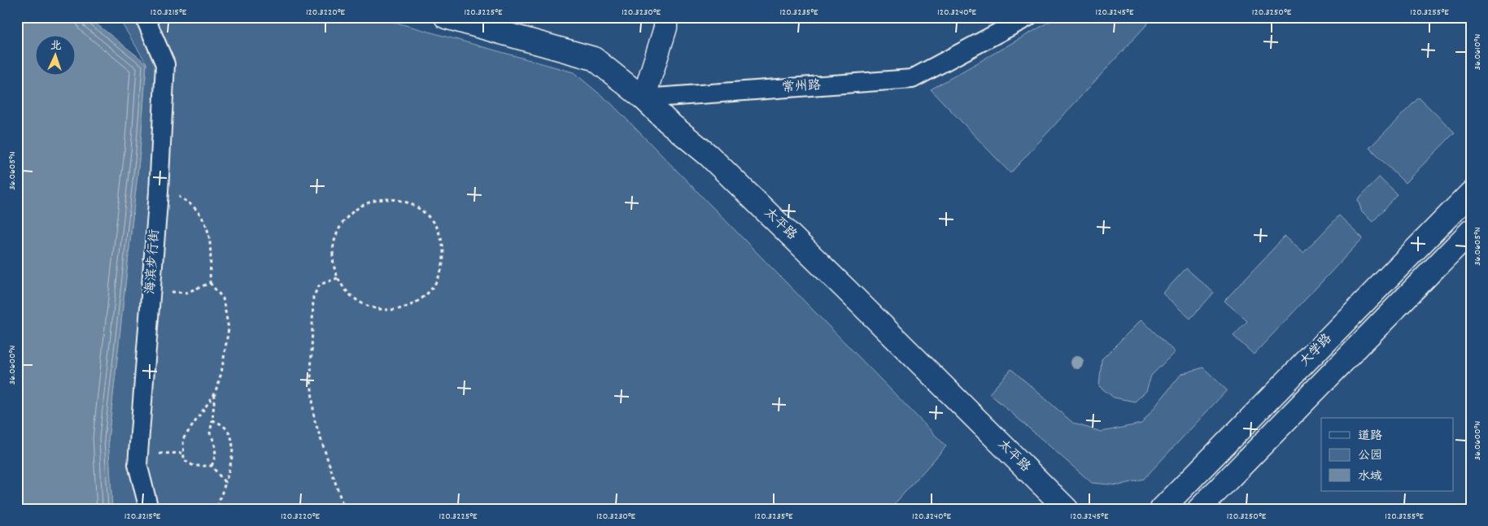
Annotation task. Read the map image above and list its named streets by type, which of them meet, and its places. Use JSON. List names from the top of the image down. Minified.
{"streets":{"main road":["太平路","大学路"],"street":["常州路","海滨步行街"]},"crossings":[["常州路","太平路"]],"legend":["道路","公园","水域"],"north":"top","coordinates":["120.3215°E","120.3220°E","120.3225°E","120.3230°E","120.3235°E","120.3240°E","120.3245°E","120.3250°E","120.3255°E","36.0610°N","36.0605°N","36.0600°N"]}
